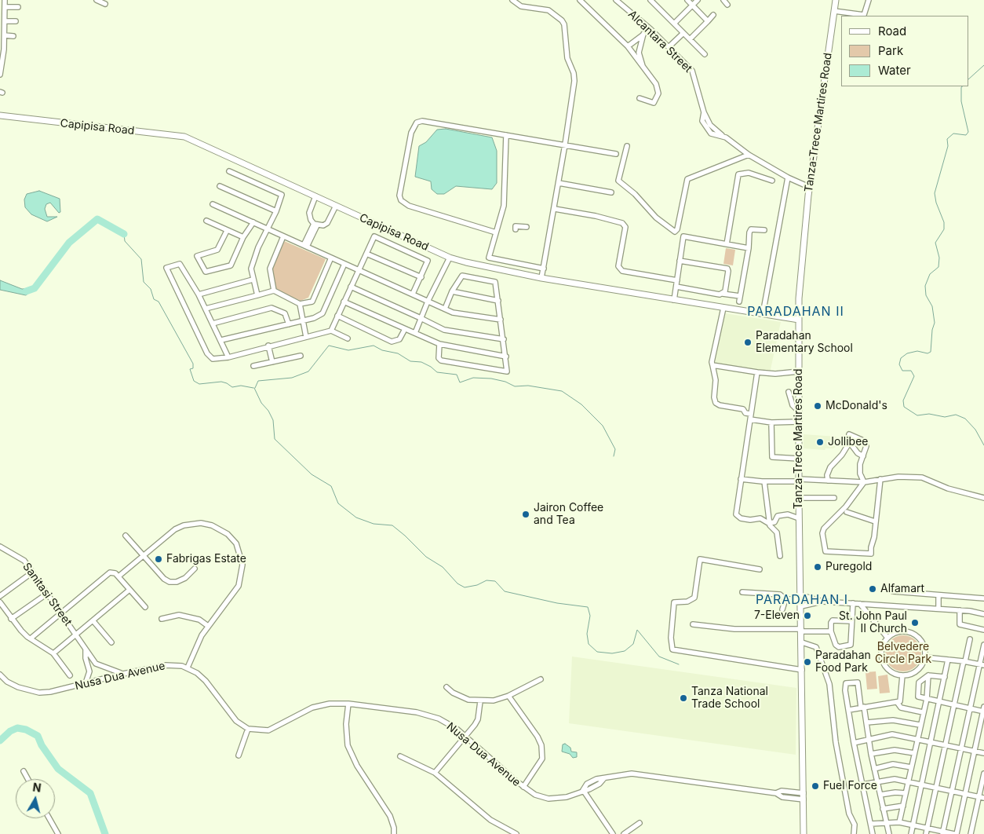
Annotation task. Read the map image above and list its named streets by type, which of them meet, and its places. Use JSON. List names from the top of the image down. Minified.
{"streets":{"main road":["Tanza-Trece Martires Road","Capipisa Road"],"street":["Alcantara Street","Sanitasi Street","Nusa Dua Avenue"]},"crossings":[["Alcantara Street","Tanza-Trece Martires Road"],["Tanza-Trece Martires Road","Capipisa Road"],["Tanza-Trece Martires Road","Nusa Dua Avenue"],["Sanitasi Street","Nusa Dua Avenue"]],"districts":["PARADAHAN II","PARADAHAN I"],"parks":["Belvedere Circle Park"],"places":["Paradahan Elementary School","McDonald's","Jollibee","Jairon Coffee and Tea","Fabrigas Estate","Puregold","Alfamart","7-Eleven","St. John Paul II Church","Paradahan Food Park","Tanza National Trade School","Fuel Force"],"legend":["Road","Park","Water"],"north":"top"}
